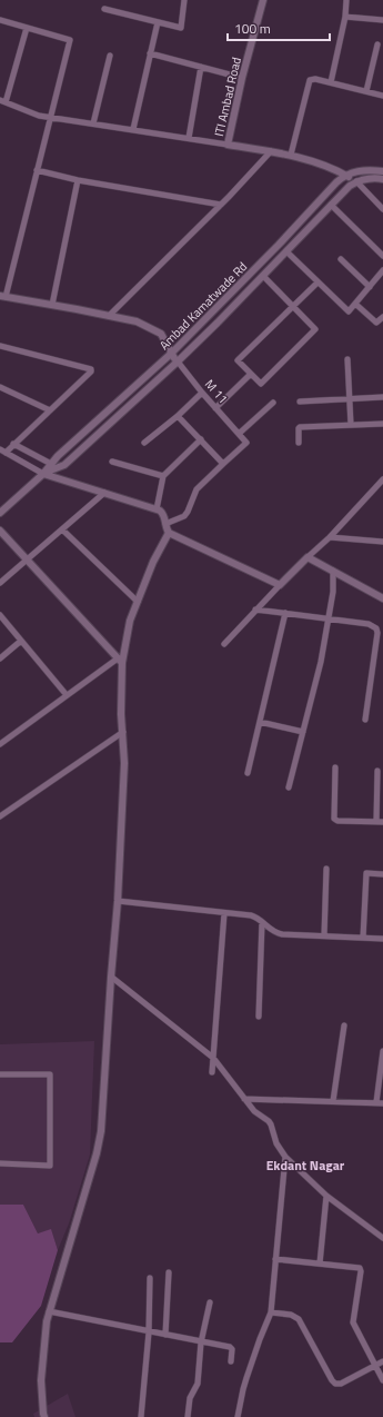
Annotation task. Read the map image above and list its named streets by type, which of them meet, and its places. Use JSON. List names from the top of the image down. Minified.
{"streets":{"street":["ITI Ambad Road","Ambad Kamatwade Rd","M 11"]},"crossings":[["ITI Ambad Road","Ambad Kamatwade Rd"],["Ambad Kamatwade Rd","M 11"]],"districts":["Ekdant Nagar"],"scale_bar":"100 m"}
